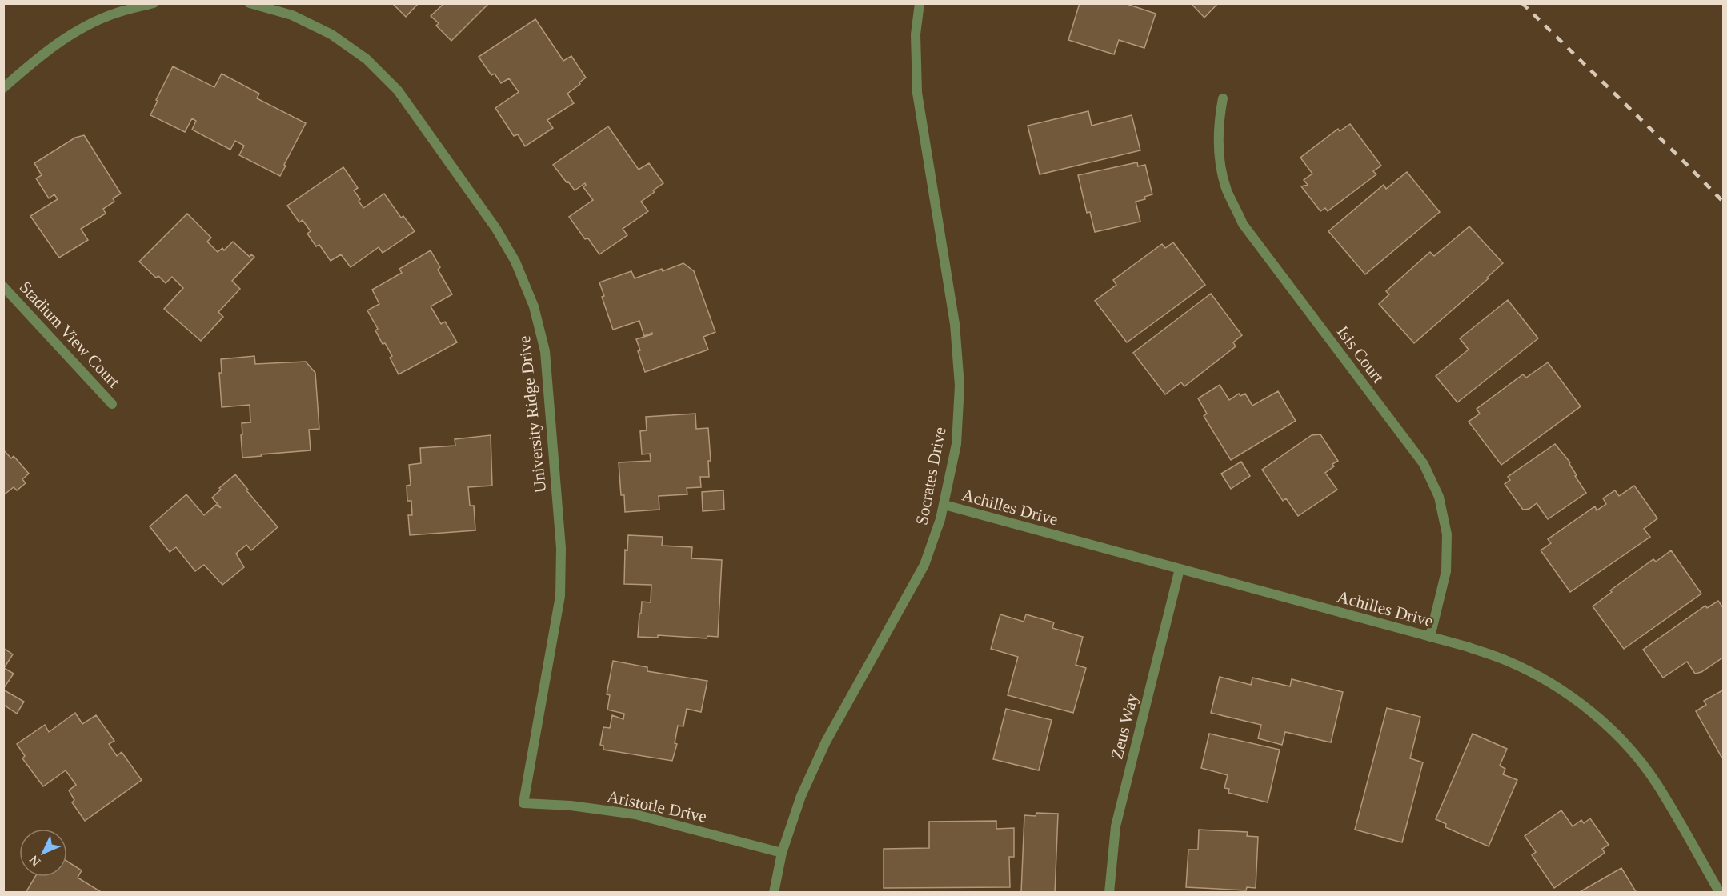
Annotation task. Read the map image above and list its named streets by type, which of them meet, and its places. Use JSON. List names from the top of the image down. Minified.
{"streets":{"street":["Stadium View Court","Isis Court","University Ridge Drive","Socrates Drive","Achilles Drive","Zeus Way","Aristotle Drive"]},"crossings":[["Isis Court","Achilles Drive"],["University Ridge Drive","Aristotle Drive"],["Socrates Drive","Achilles Drive"],["Socrates Drive","Aristotle Drive"],["Achilles Drive","Zeus Way"]],"north":"bottom left"}
